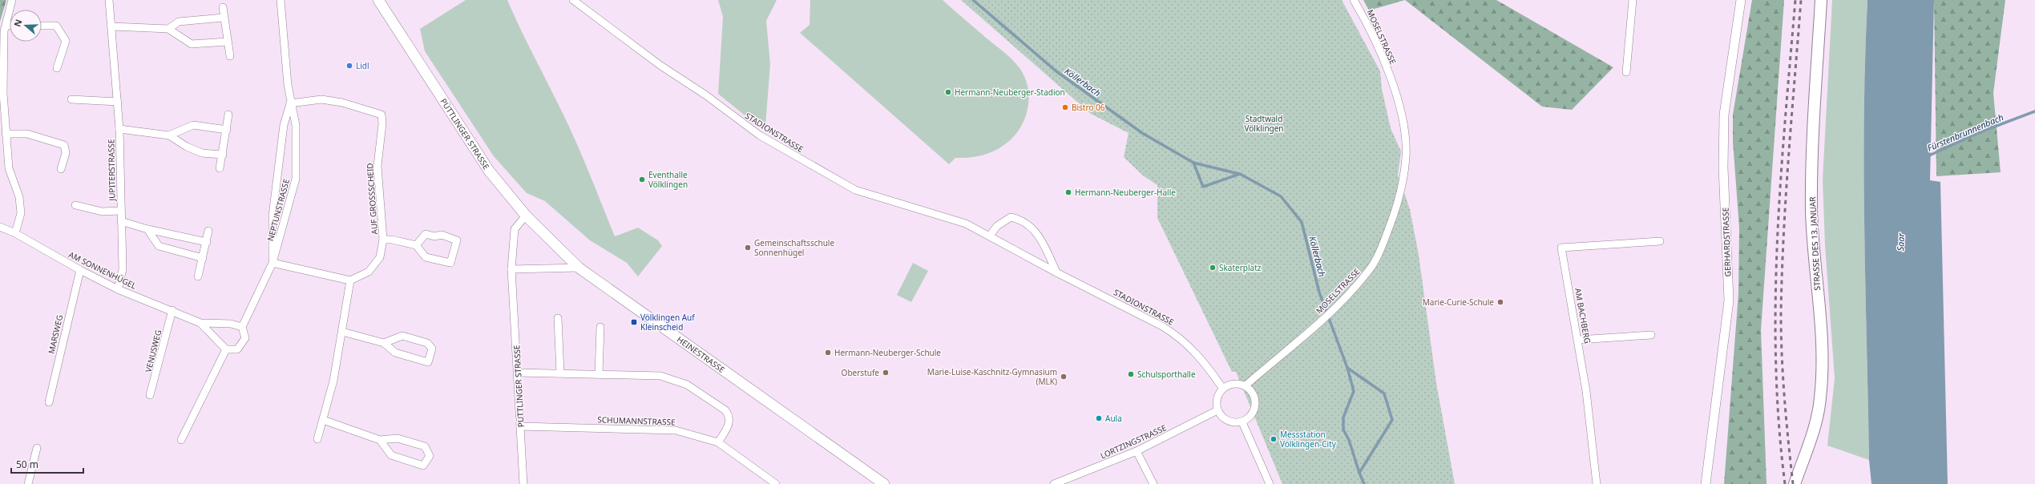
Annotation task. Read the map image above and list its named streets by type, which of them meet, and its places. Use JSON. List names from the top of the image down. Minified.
{"streets":{"main road":["PÜTTLINGER STRASSE","STRASSE DES 13. JANUAR","HEINESTRASSE"],"street":["MOSELSTRASSE","STADIONSTRASSE","JUPITERSTRASSE","AUF GROSSSCHEID","NEPTUNSTRASSE","GERHARDSTRASSE","AM SONNENHÜGEL","AM BACHBERG","MARSWEG","VENUSWEG","SCHUMANNSTRASSE","LORTZINGSTRASSE"]},"crossings":[["MOSELSTRASSE","STADIONSTRASSE"],["MOSELSTRASSE","LORTZINGSTRASSE"],["STADIONSTRASSE","LORTZINGSTRASSE"],["PÜTTLINGER STRASSE","HEINESTRASSE"],["PÜTTLINGER STRASSE","SCHUMANNSTRASSE"],["JUPITERSTRASSE","AM SONNENHÜGEL"],["AUF GROSSSCHEID","NEPTUNSTRASSE"],["AM SONNENHÜGEL","MARSWEG"],["AM SONNENHÜGEL","VENUSWEG"]],"water":["Köllerbach","Fürstenbrunnenbach","Saar"],"parks":["Stadtwald Völklingen"],"places":{"other":["Lidl","Hermann-Neuberger-Stadion","Bistro 06","Eventhalle Völklingen","Hermann-Neuberger-Halle","Gemeinschaftsschule Sonnenhügel","Skaterplatz","Marie-Curie-Schule","Hermann-Neuberger-Schule","Oberstufe","Schulsporthalle","Marie-Luise-Kaschnitz-Gymnasium (MLK)","Aula","Messstation Völklingen-City"],"transit":["Völklingen Auf Kleinscheid"]},"scale_bar":"50 m","north":"left"}
